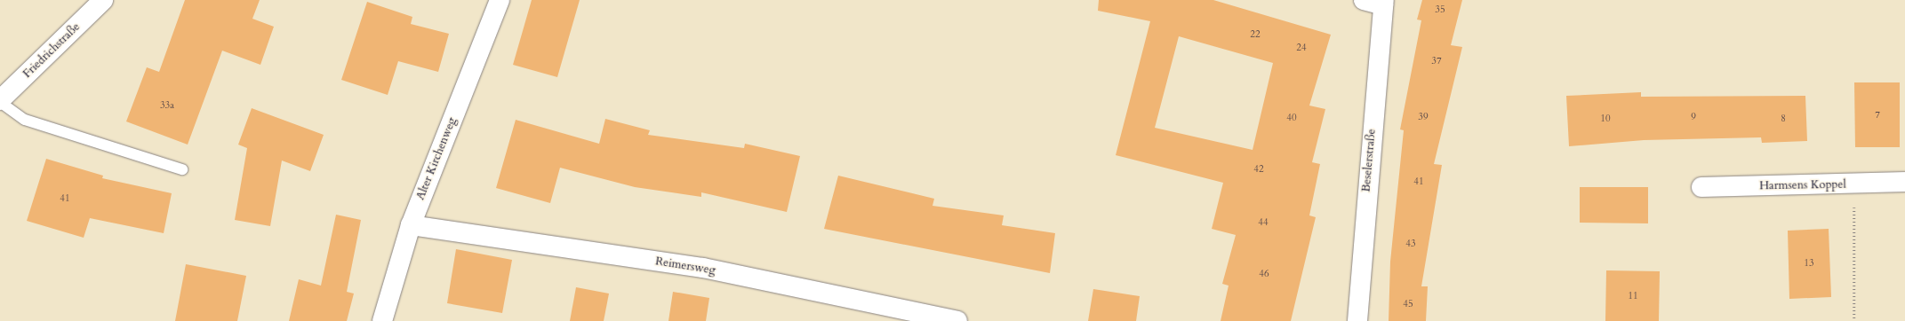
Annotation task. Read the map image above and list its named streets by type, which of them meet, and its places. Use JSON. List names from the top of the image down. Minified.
{"streets":{"street":["Friedrichstraße","Alter Kirchenweg","Beselerstraße","Harmsens Koppel","Reimersweg"]},"crossings":[["Alter Kirchenweg","Reimersweg"]],"house_numbers":["35","22","24","37","33a","7","39","9","40","10","8","42","41","41","44","43","13","46","11","45"]}
